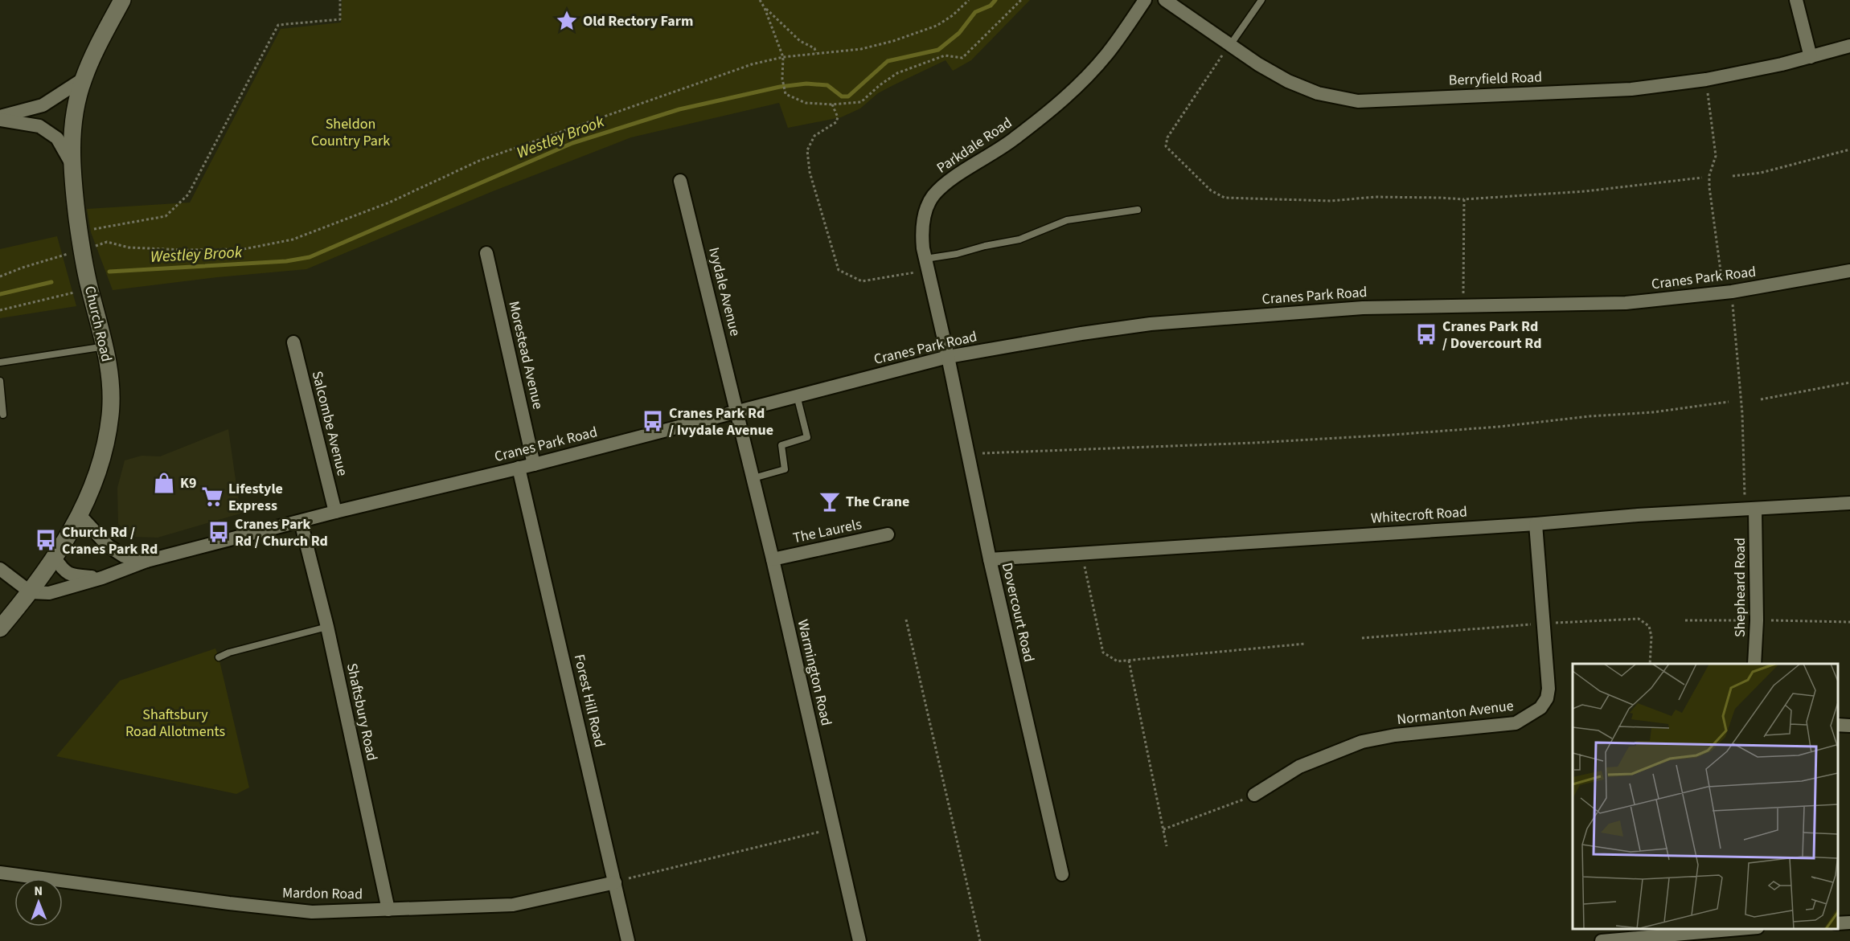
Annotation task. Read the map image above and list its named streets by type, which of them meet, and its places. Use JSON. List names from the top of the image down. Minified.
{"streets":{"street":["Berryfield Road","Parkdale Road","Cranes Park Road","Ivydale Avenue","Church Road","Morestead Avenue","Salcombe Avenue","Whitecroft Road","The Laurels","Shepheard Road","Dovercourt Road","Warmington Road","Forest Hill Road","Shaftsbury Road","Normanton Avenue","Mardon Road"]},"crossings":[["Parkdale Road","Cranes Park Road"],["Parkdale Road","Dovercourt Road"],["Cranes Park Road","Ivydale Avenue"],["Cranes Park Road","Church Road"],["Cranes Park Road","Morestead Avenue"],["Cranes Park Road","Salcombe Avenue"],["Cranes Park Road","Dovercourt Road"],["Cranes Park Road","Warmington Road"],["Cranes Park Road","Forest Hill Road"],["Cranes Park Road","Shaftsbury Road"],["Ivydale Avenue","Warmington Road"],["Whitecroft Road","Shepheard Road"],["Whitecroft Road","Dovercourt Road"],["Whitecroft Road","Normanton Avenue"],["The Laurels","Warmington Road"],["Forest Hill Road","Mardon Road"],["Shaftsbury Road","Mardon Road"]],"water":["Westley Brook"],"parks":["Sheldon Country Park","Shaftsbury Road Allotments"],"places":{"place":["Old Rectory Farm"],"bus stop":["Cranes Park Rd / Dovercourt Rd","Cranes Park Rd / Ivydale Avenue","Cranes Park Rd / Church Rd","Church Rd / Cranes Park Rd"],"shop":["K9"],"supermarket":["Lifestyle Express"],"bar":["The Crane"]},"north":"top"}
